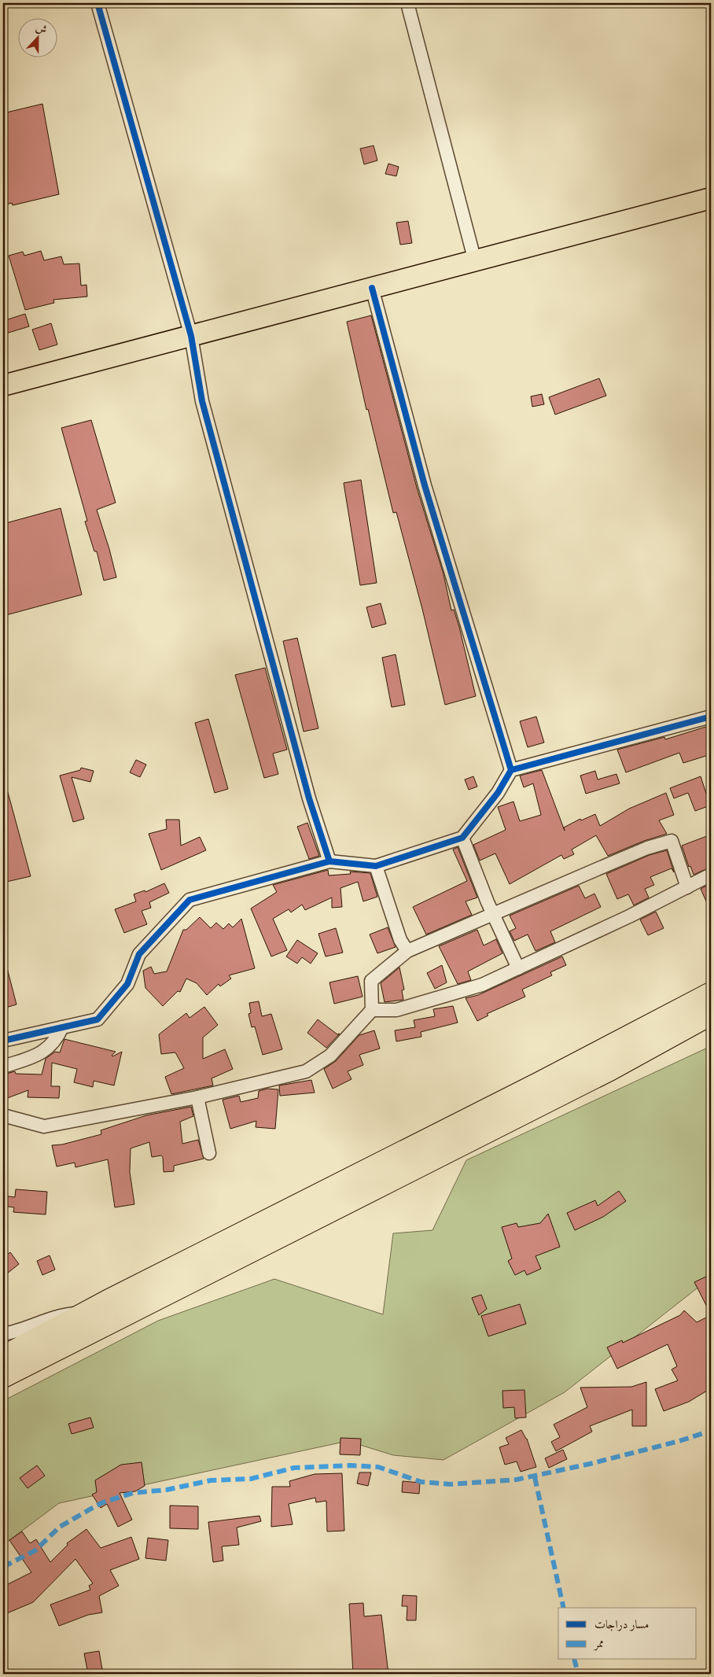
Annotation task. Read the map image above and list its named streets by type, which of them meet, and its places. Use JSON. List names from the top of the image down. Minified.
{"legend":["مسار دراجات","ممر"],"north":"top"}
